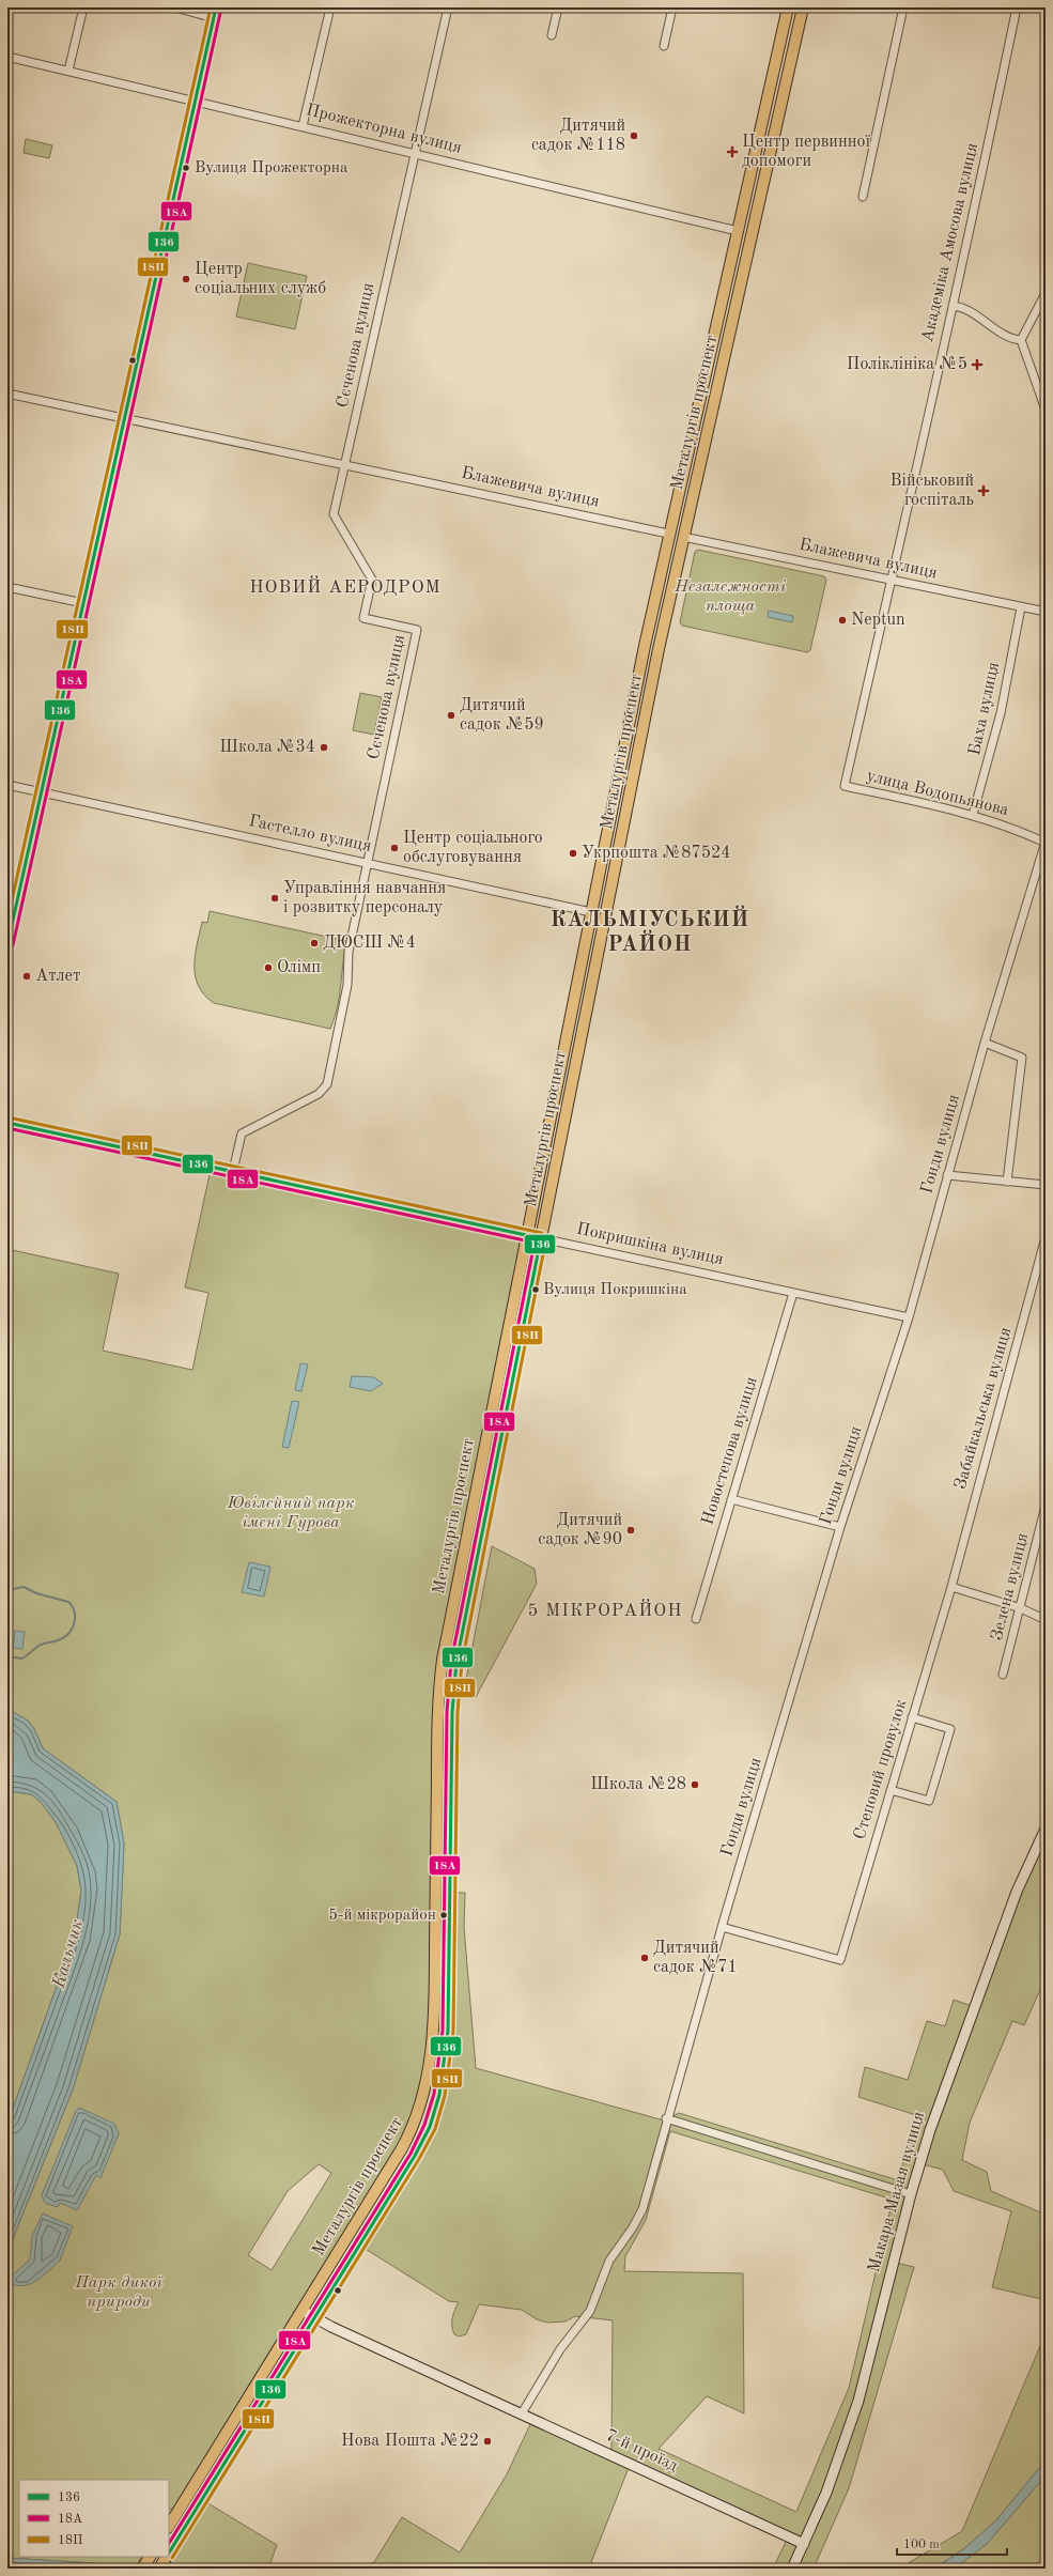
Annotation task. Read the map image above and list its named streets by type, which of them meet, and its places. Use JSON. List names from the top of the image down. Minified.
{"streets":{"main road":["Прожекторна вулиця","Металургів проспект","Блажевича вулиця","Гастелло вулиця","Покришкіна вулиця"],"street":["Академіка Амосова вулиця","Сєченова вулиця","Баха вулиця","улица Водопьянова","Гонди вулиця","Забайкальська вулиця","Новостепова вулиця","Зелена вулиця","Степовий провулок","Макара Мазая вулиця","7-й проїзд"]},"crossings":[["Прожекторна вулиця","Сєченова вулиця"],["Прожекторна вулиця","Металургів проспект"],["Академіка Амосова вулиця","Блажевича вулиця"],["Академіка Амосова вулиця","улица Водопьянова"],["Сєченова вулиця","Блажевича вулиця"],["Сєченова вулиця","Гастелло вулиця"],["Сєченова вулиця","Покришкіна вулиця"],["Металургів проспект","Блажевича вулиця"],["Металургів проспект","Гастелло вулиця"],["Металургів проспект","Покришкіна вулиця"],["Металургів проспект","7-й проїзд"],["Блажевича вулиця","Баха вулиця"],["Баха вулиця","улица Водопьянова"],["улица Водопьянова","Гонди вулиця"],["Гонди вулиця","Покришкіна вулиця"],["Гонди вулиця","Степовий провулок"],["Гонди вулиця","7-й проїзд"],["Покришкіна вулиця","Новостепова вулиця"],["Забайкальська вулиця","Степовий провулок"],["Макара Мазая вулиця","7-й проїзд"]],"districts":["НОВИЙ АЕРОДРОМ","КАЛЬМІУСЬКИЙ РАЙОН","5 МІКРОРАЙОН"],"water":["Кальчик"],"parks":["Незалежності площа","Ювілейний парк імені Гурова","Парк дикої природи"],"places":{"other":["Дитячий садок №118","Вулиця Прожекторна","Центр соціальних служб","Neptun","Дитячий садок №59","Школа №34","Центр соціального обслуговування","Укрпошта №87524","Управління навчання і розвитку персоналу","ДЮСШ №4","Олімп","Атлет","Вулиця Покришкіна","Дитячий садок №90","Школа №28","5-й мікрорайон","Дитячий садок №71","Нова Пошта №22"],"health":["Центр первинної допомоги","Поліклініка №5","Військовий госпіталь"]},"lines":["transit line 136","transit line 18П","transit line 18А"],"legend":["136","18А","18П"],"scale_bar":"100 m"}
